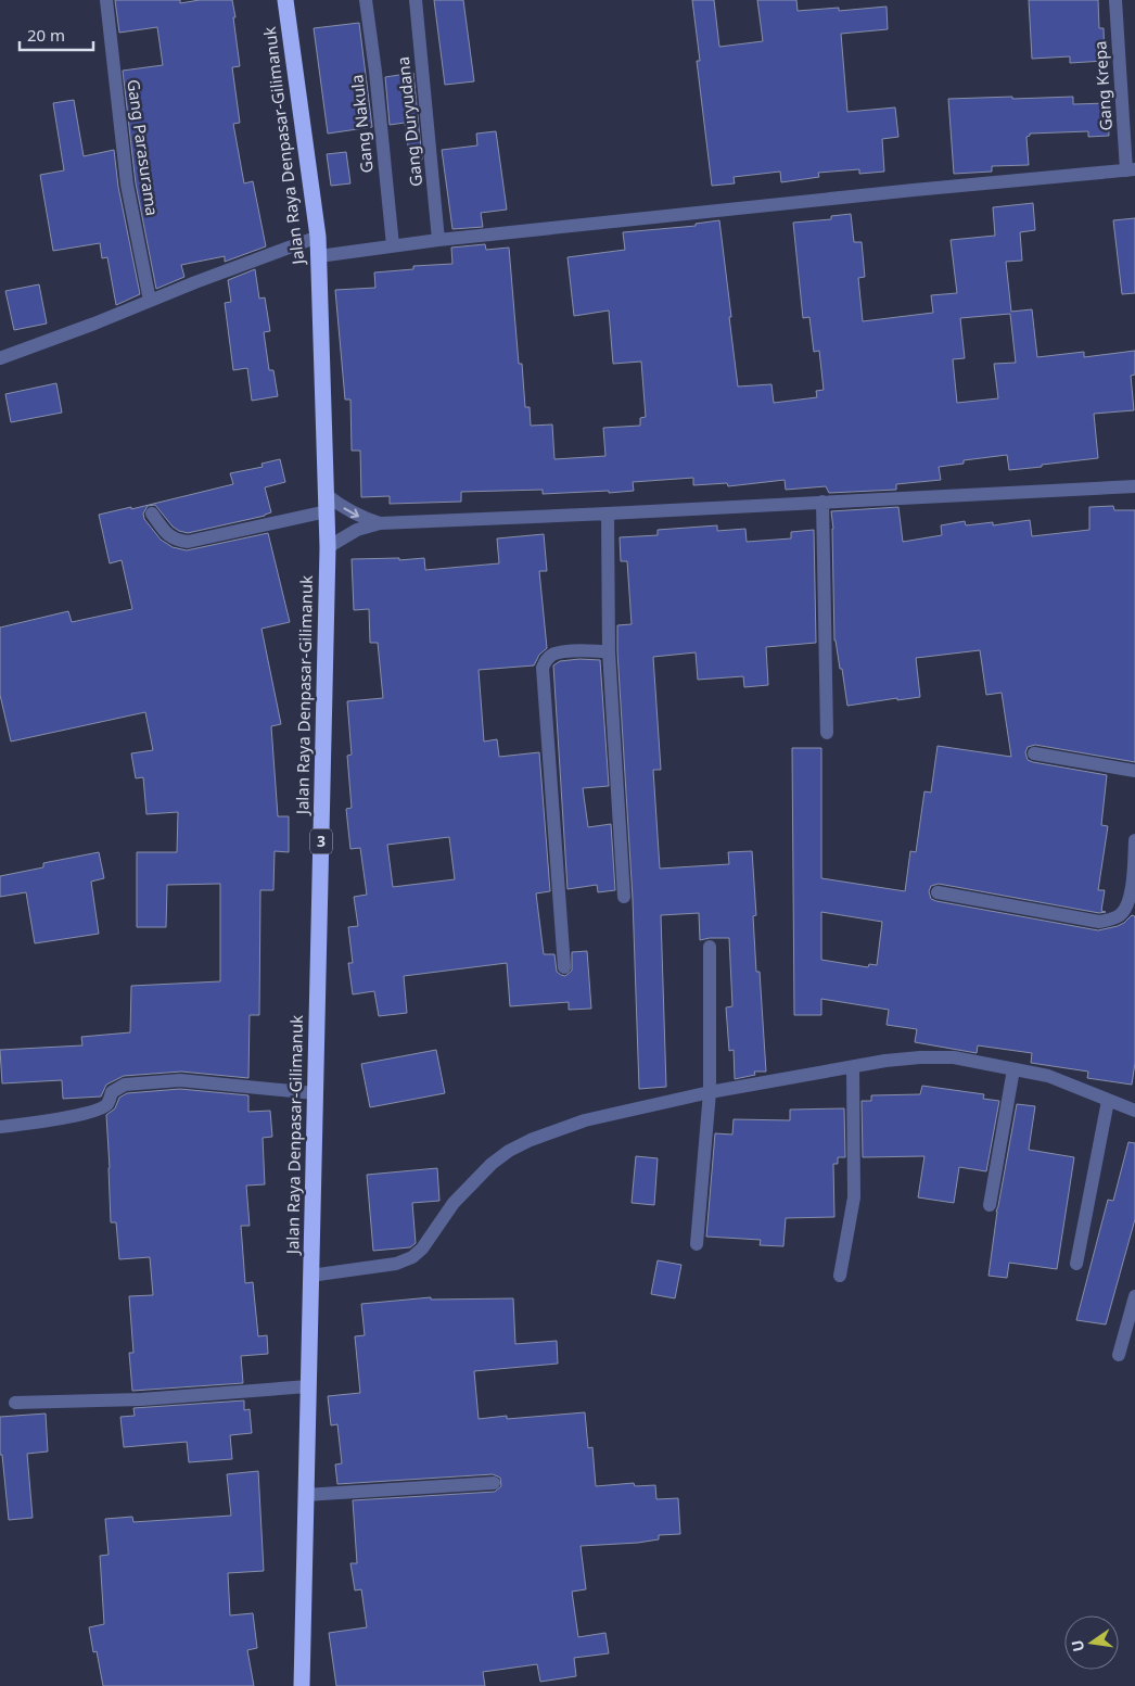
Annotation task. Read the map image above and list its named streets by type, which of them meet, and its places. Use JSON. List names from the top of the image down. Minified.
{"streets":{"highway":["Jalan Raya Denpasar-Gilimanuk","3"],"street":["Gang Krepa","Gang Duryudana","Gang Nakula","Gang Parasurama"]},"scale_bar":"20 m","north":"left"}
